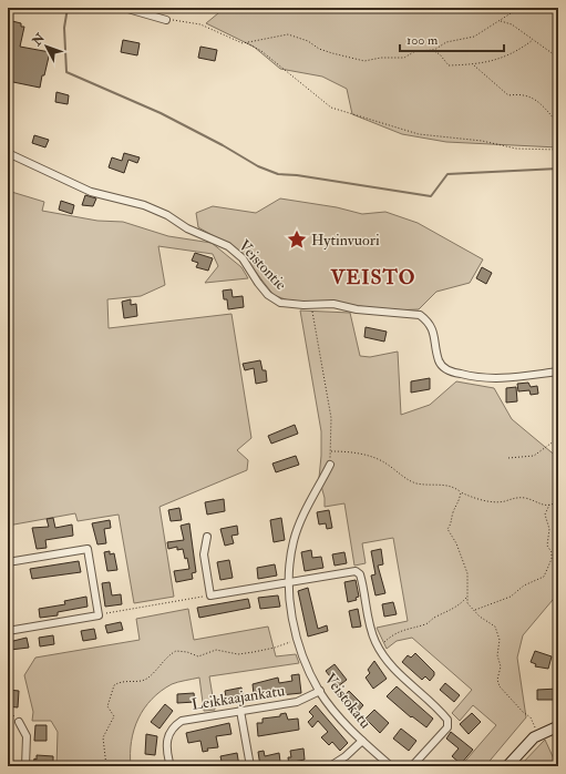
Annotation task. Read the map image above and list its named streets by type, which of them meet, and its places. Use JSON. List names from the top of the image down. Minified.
{"streets":{"street":["Veistontie","Leikkaajankatu","Veistokatu"]},"crossings":[["Leikkaajankatu","Veistokatu"]],"districts":["VEISTO"],"places":{"place":["Hytinvuori"]},"scale_bar":"100 m","north":"top left"}
